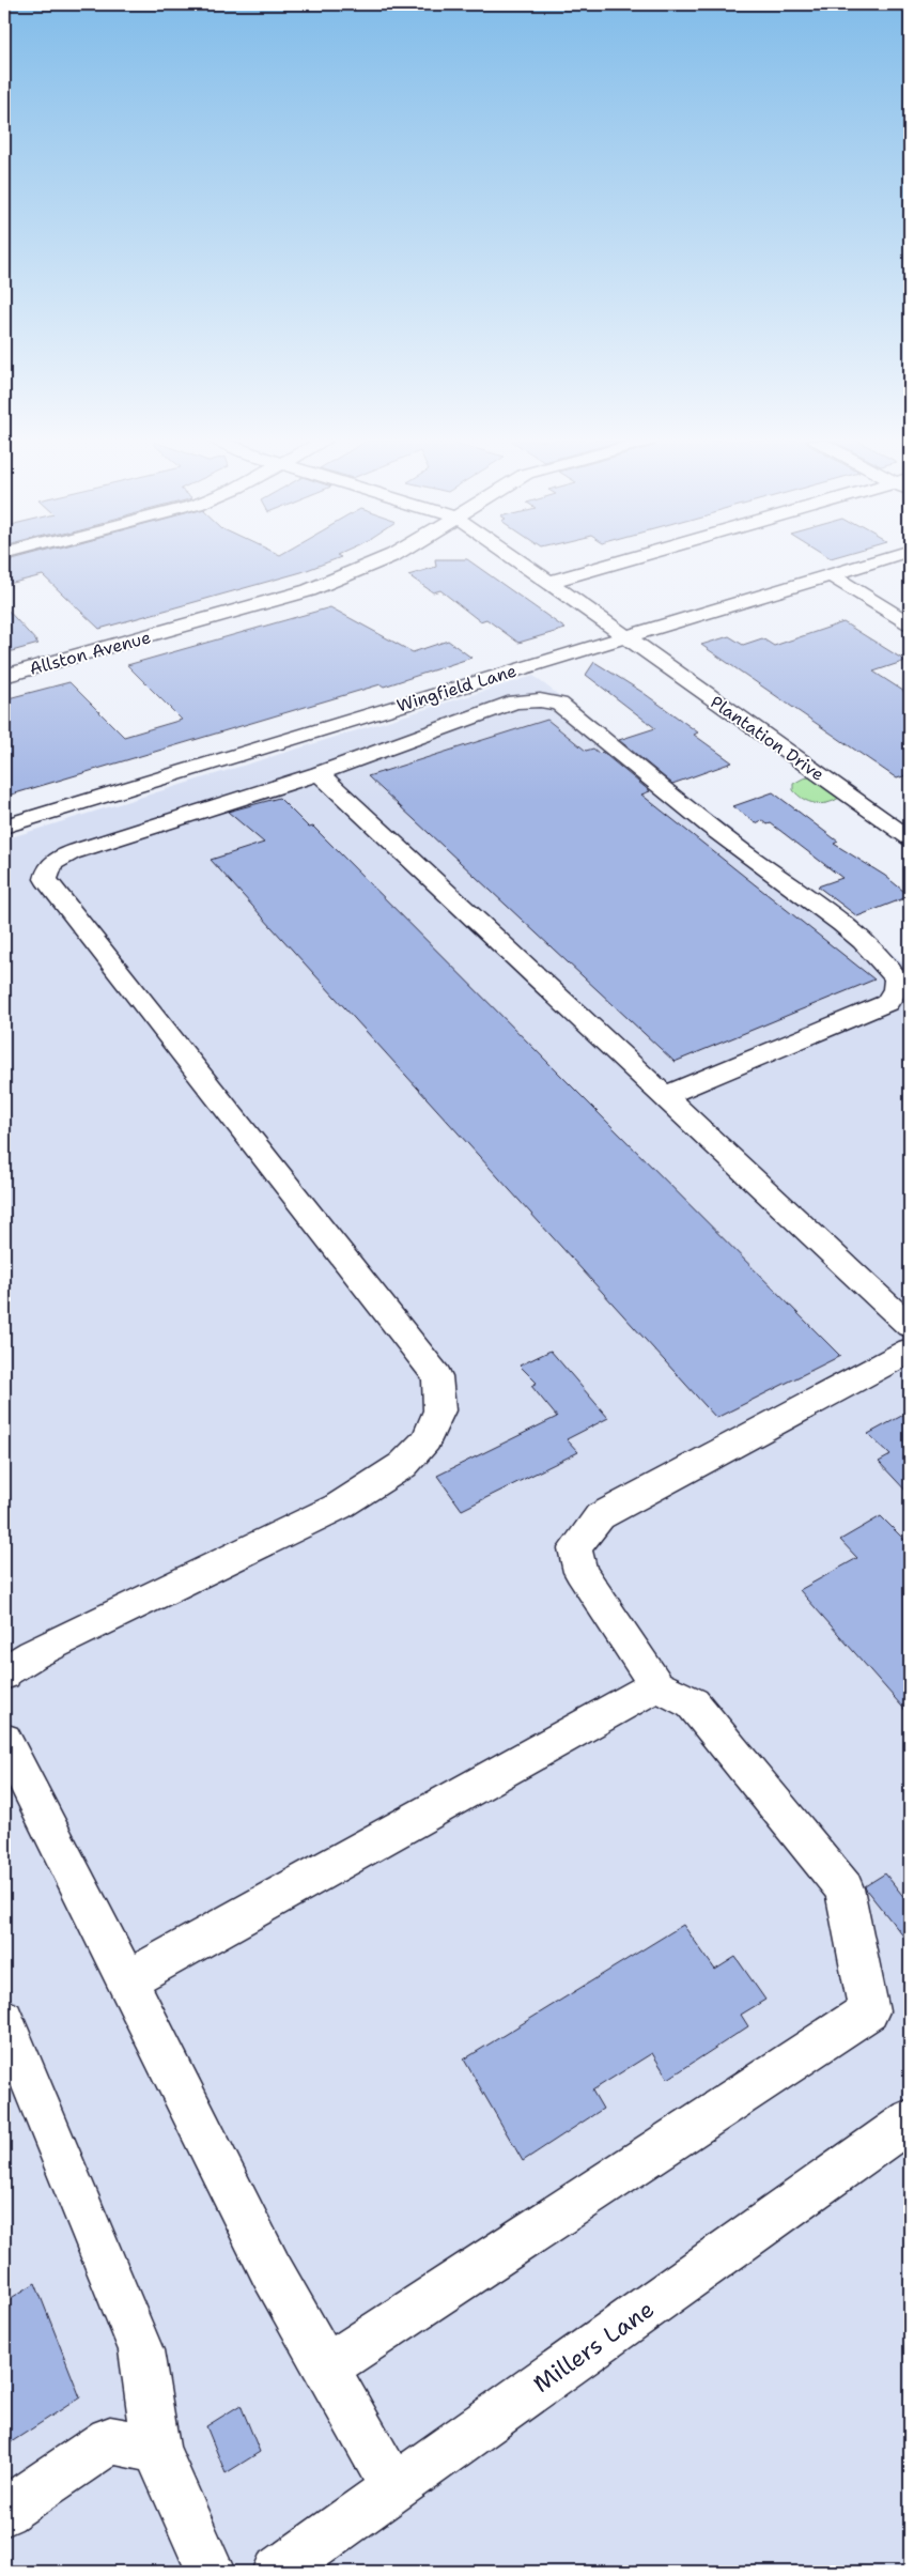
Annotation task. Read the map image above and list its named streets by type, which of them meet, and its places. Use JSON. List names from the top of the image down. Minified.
{"streets":{"street":["Allston Avenue","Wingfield Lane","Plantation Drive","Millers Lane"]},"crossings":[["Wingfield Lane","Plantation Drive"]]}
